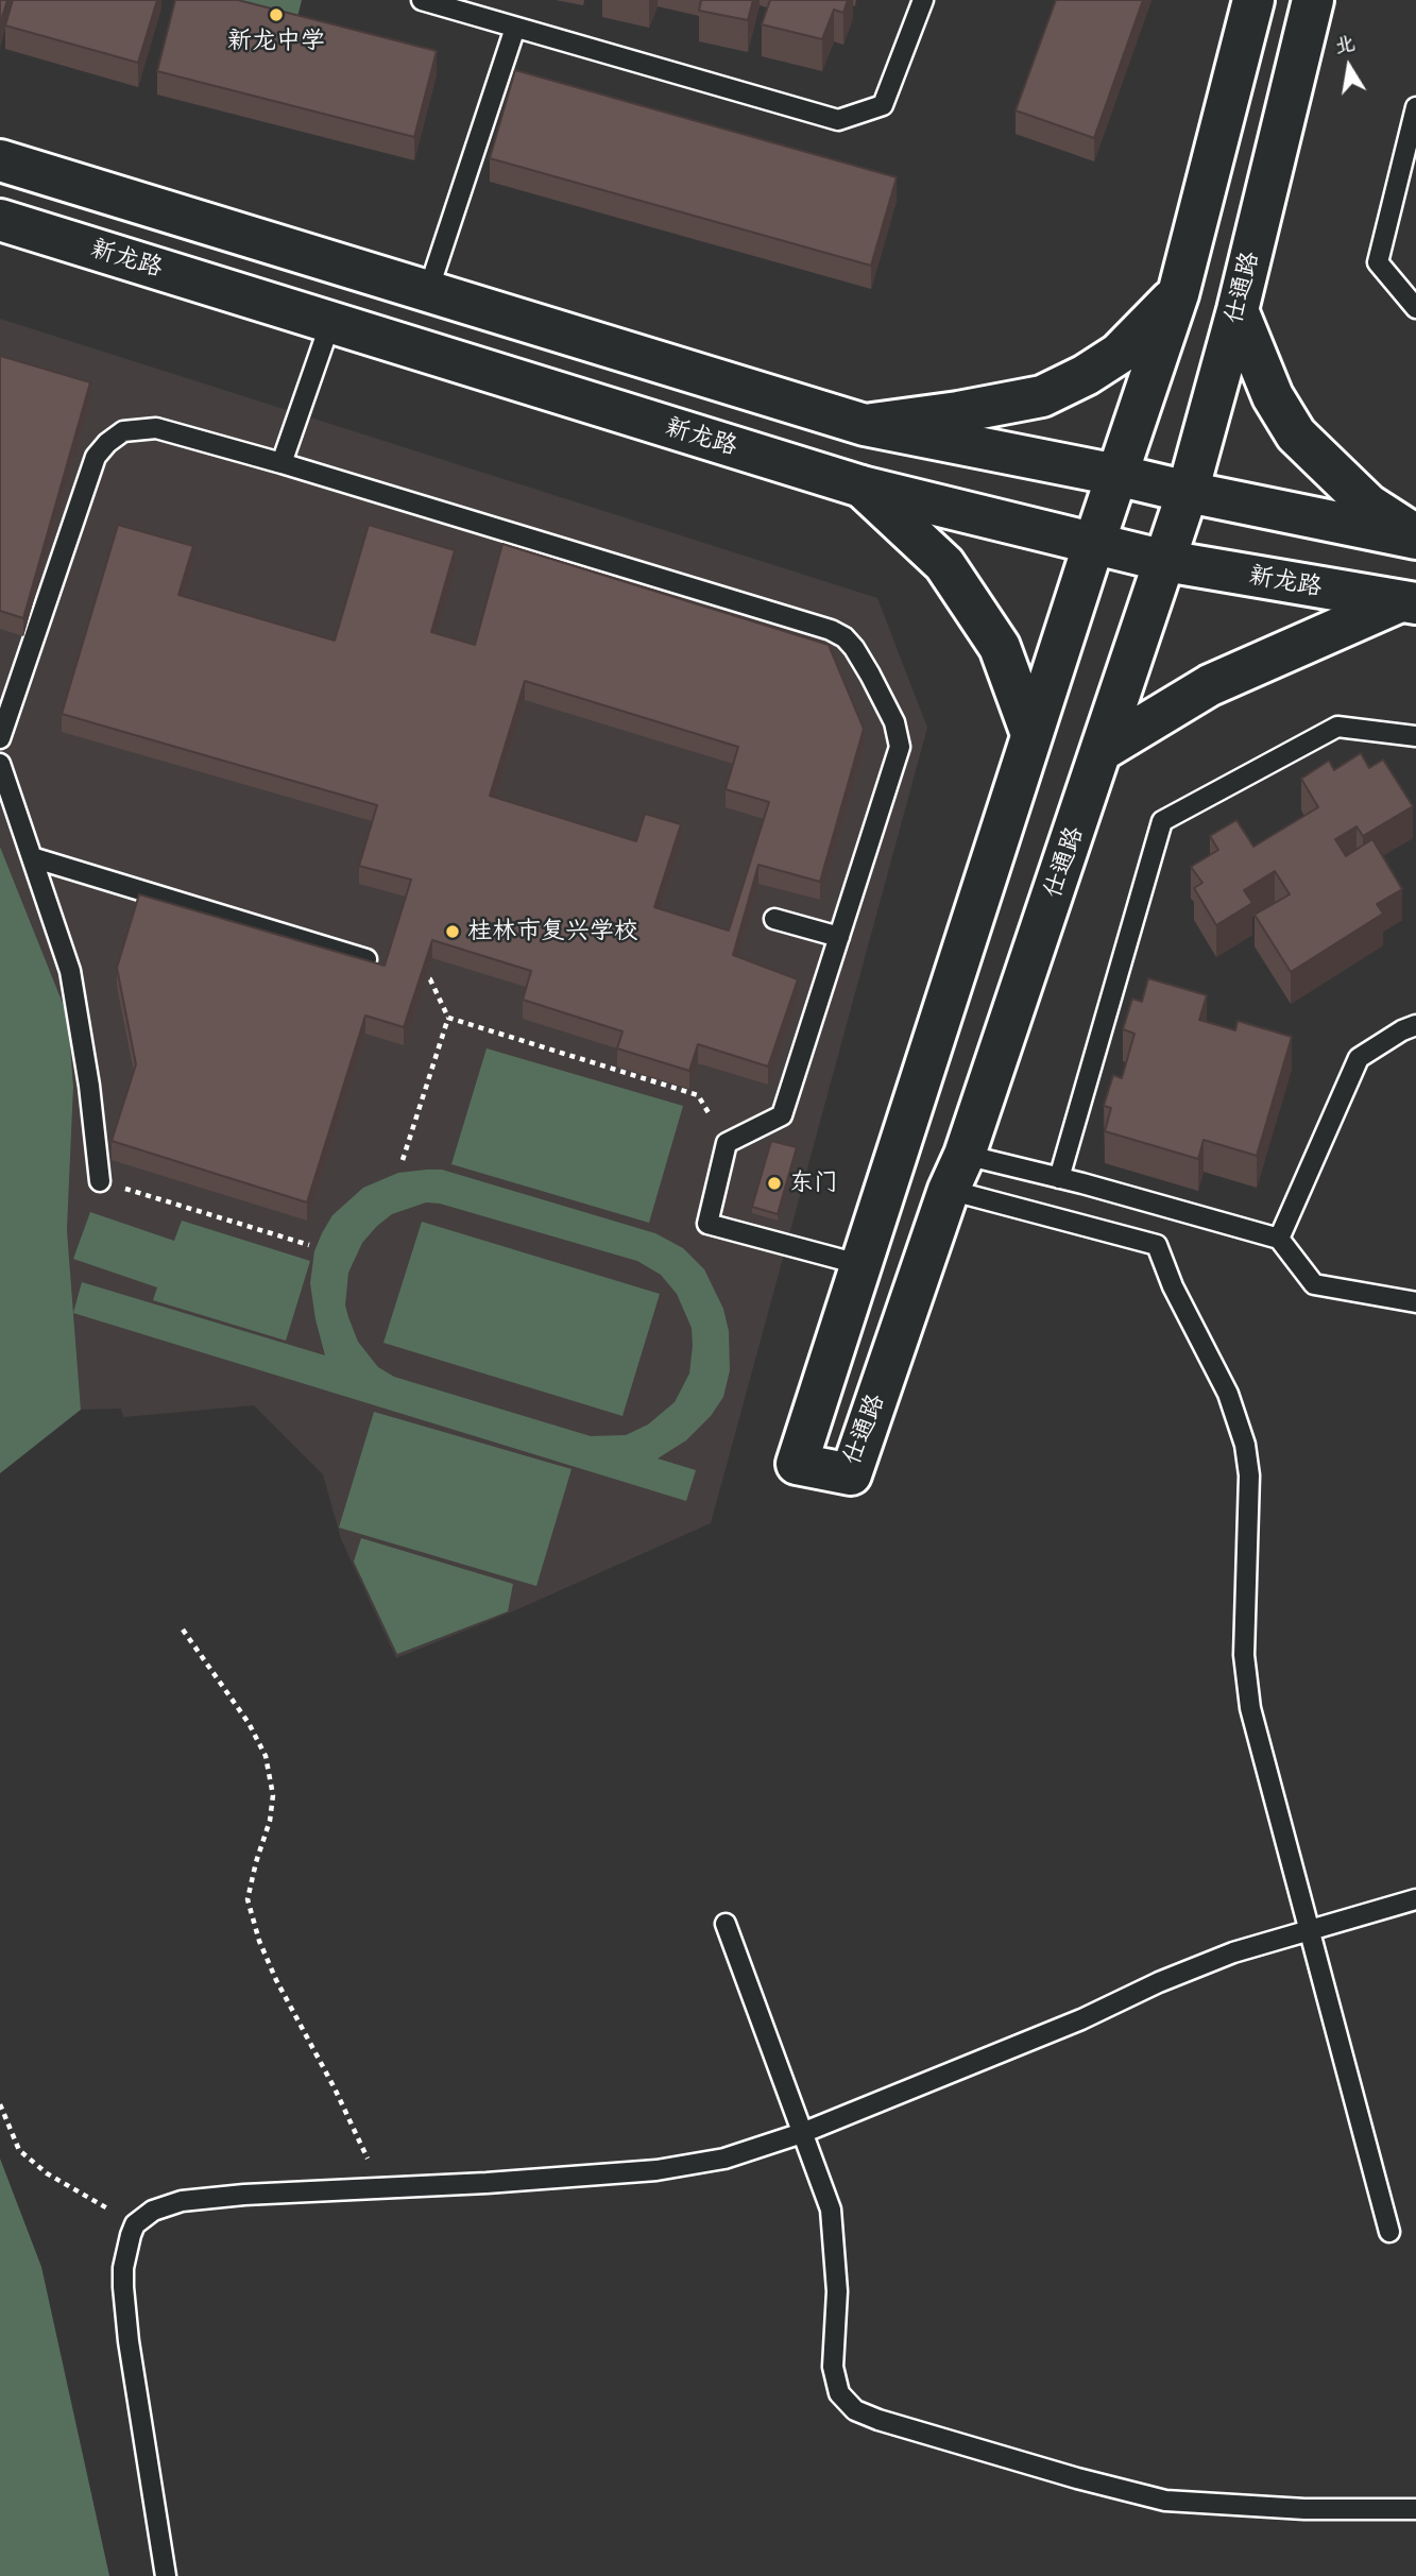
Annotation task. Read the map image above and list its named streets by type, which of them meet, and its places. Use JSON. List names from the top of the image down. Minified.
{"streets":{"street":["新龙路","仕通路"]},"crossings":[["新龙路","仕通路"]],"places":["新龙中学","桂林市复兴学校","东门"],"north":"top"}
